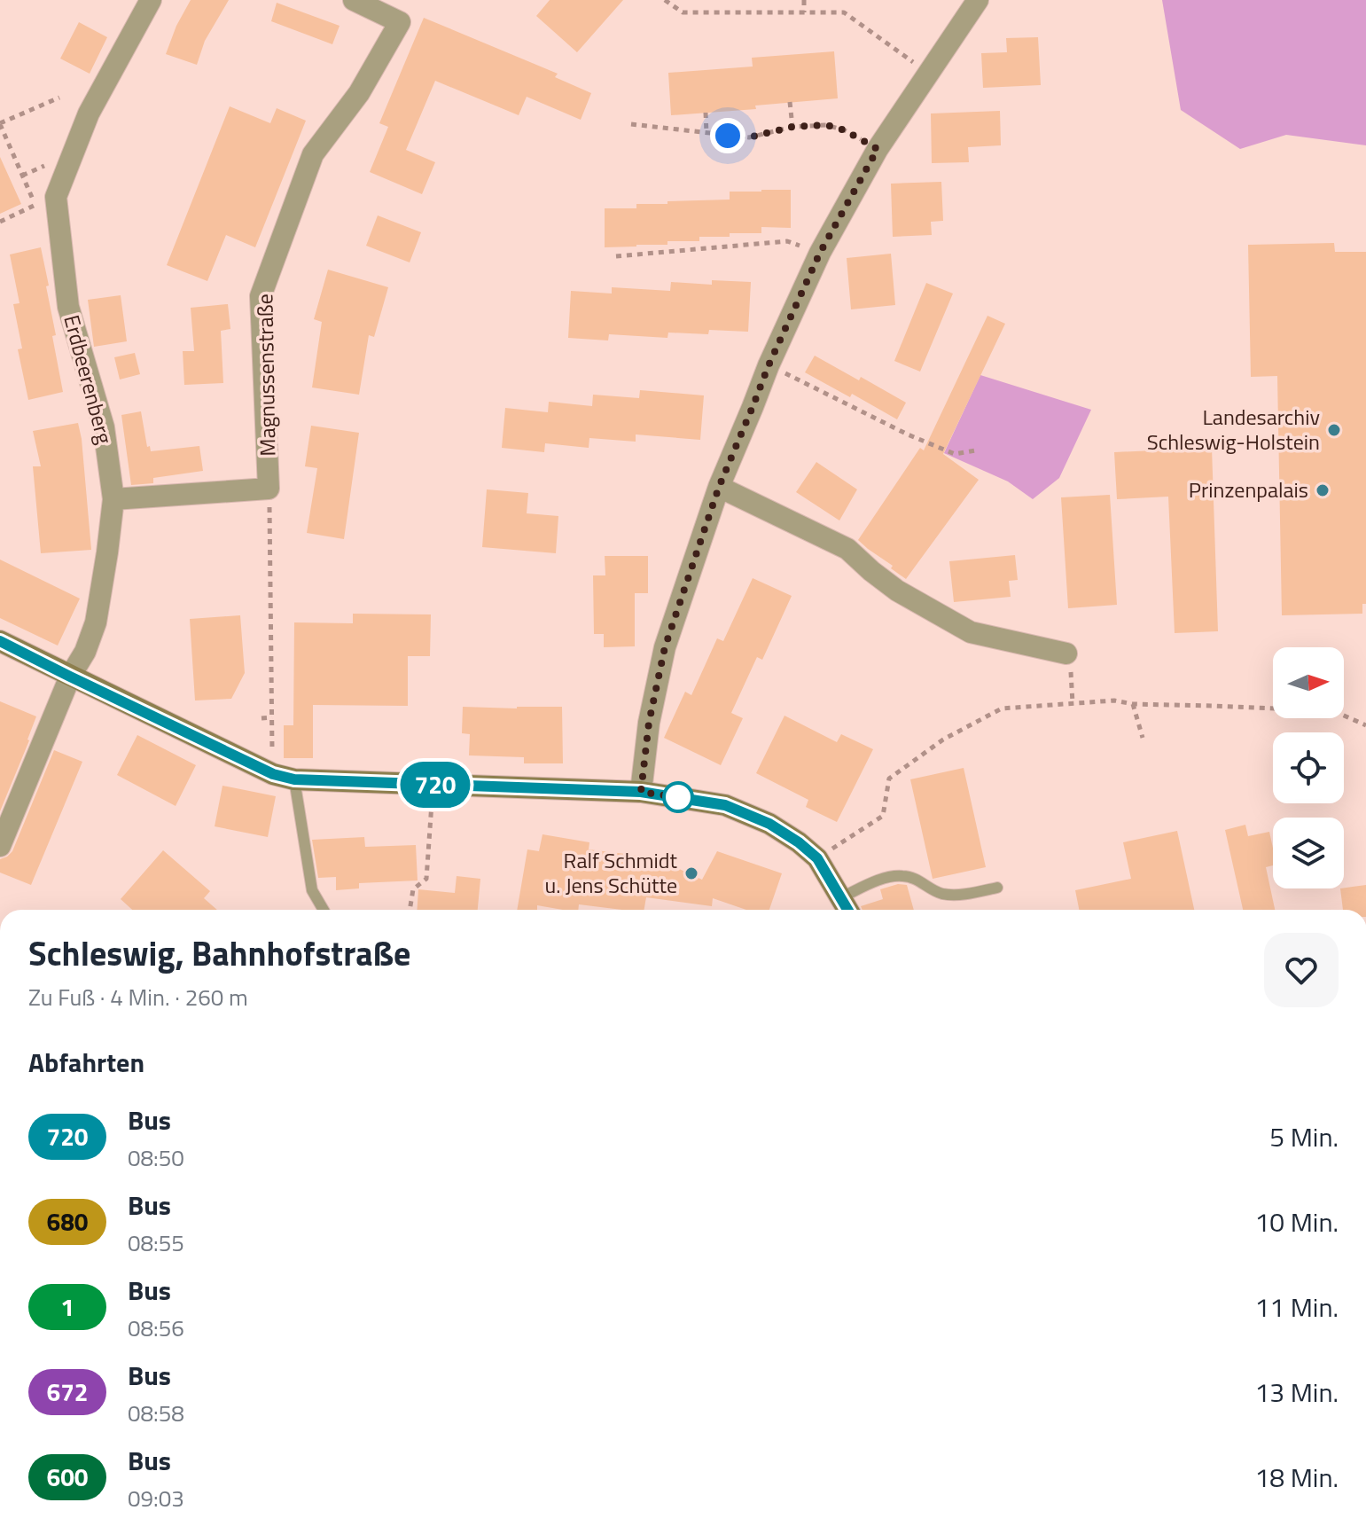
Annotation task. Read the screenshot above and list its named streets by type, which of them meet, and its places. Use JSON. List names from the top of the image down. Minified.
{"streets":{"street":["Magnussenstraße","Erdbeerenberg"]},"places":["Landesarchiv Schleswig-Holstein","Prinzenpalais","Ralf Schmidt u. Jens Schütte"],"lines":["bus line 720"],"north":"right","page":{"on_map":"720","heading":[["Schleswig, Bahnhofstraße","Zu Fuß · 4 Min. · 260 m"],"Abfahrten"],"list":[{"mark":"720","name":"Bus","note":"08:50","value":"5 Min."},{"mark":"680","name":"Bus","note":"08:55","value":"10 Min."},{"mark":"1","name":"Bus","note":"08:56","value":"11 Min."},{"mark":"672","name":"Bus","note":"08:58","value":"13 Min."},{"mark":"600","name":"Bus","note":"09:03","value":"18 Min."}]}}
